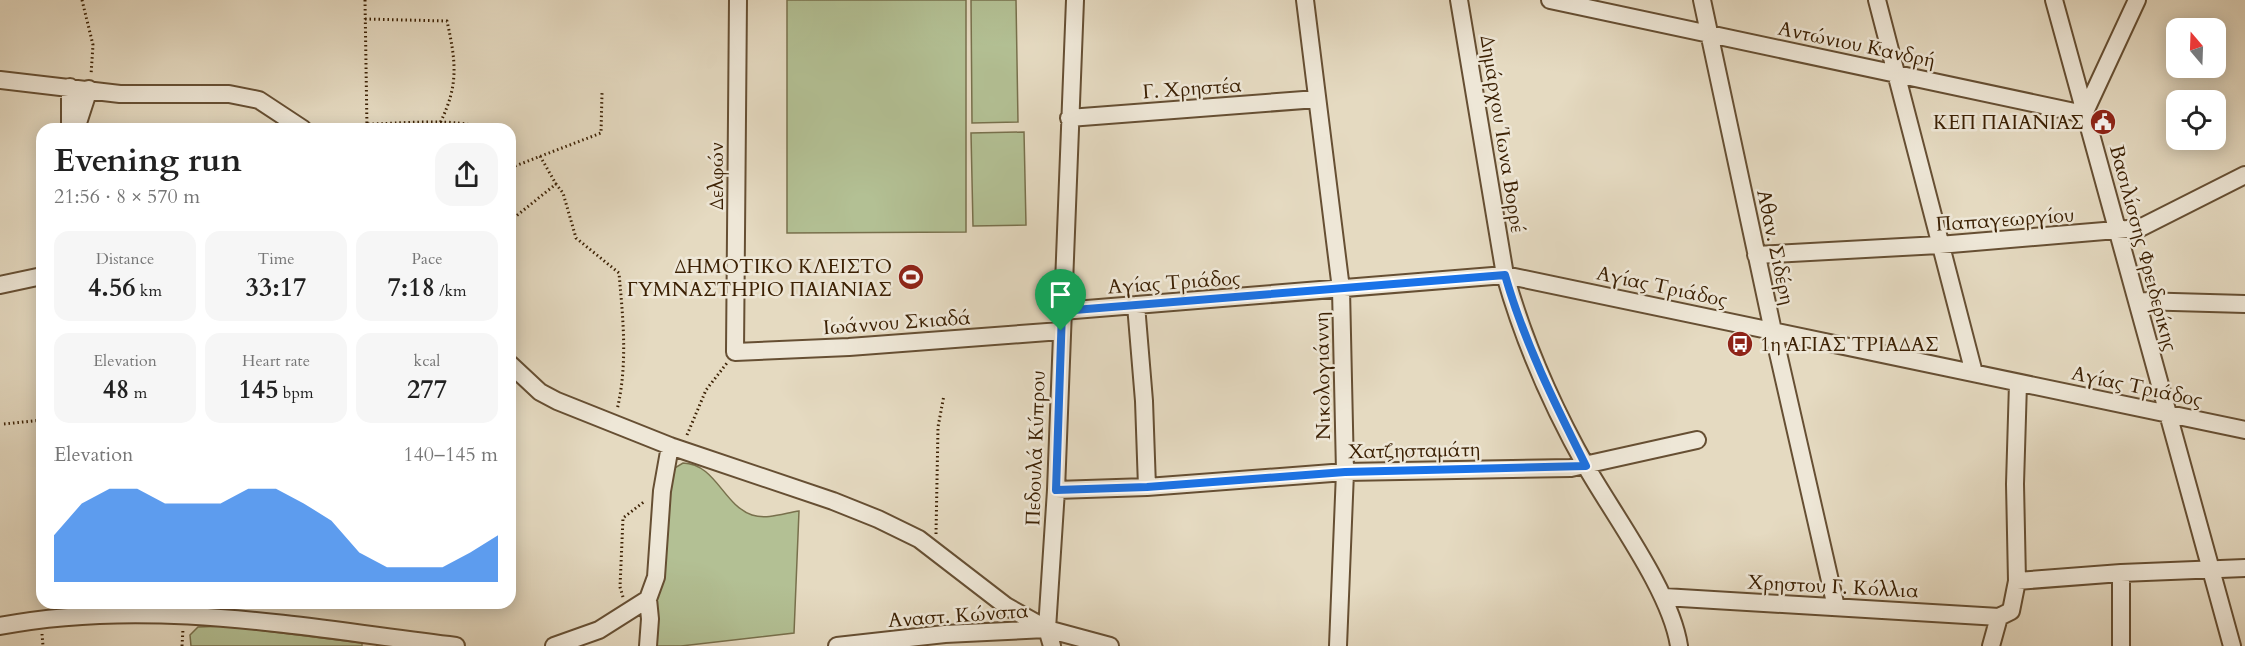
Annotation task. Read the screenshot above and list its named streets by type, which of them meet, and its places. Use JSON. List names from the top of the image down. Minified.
{"streets":{"street":["Αντώνιου Κανδρή","Γ. Χρηστέα","Δημάρχου Ίωνα Βορρέ","Δελφών","Παπαγεωργίου","Αθαν. Σιδέρη","Βασιλίσσης Φρειδερίκης","Αγίας Τριάδος","Ιωάννου Σκιαδά","Νικολογιάννη","Πεδουλά Κύπρου","Χατζησταμάτη","Χρηστου Γ. Κόλλια","Αναστ. Κώνστα"]},"crossings":[["Αντώνιου Κανδρή","Αθαν. Σιδέρη"],["Αντώνιου Κανδρή","Βασιλίσσης Φρειδερίκης"],["Γ. Χρηστέα","Νικολογιάννη"],["Γ. Χρηστέα","Πεδουλά Κύπρου"],["Δημάρχου Ίωνα Βορρέ","Αγίας Τριάδος"],["Δημάρχου Ίωνα Βορρέ","Χατζησταμάτη"],["Δημάρχου Ίωνα Βορρέ","Χρηστου Γ. Κόλλια"],["Δελφών","Ιωάννου Σκιαδά"],["Παπαγεωργίου","Αθαν. Σιδέρη"],["Παπαγεωργίου","Βασιλίσσης Φρειδερίκης"],["Αθαν. Σιδέρη","Αγίας Τριάδος"],["Αθαν. Σιδέρη","Χρηστου Γ. Κόλλια"],["Βασιλίσσης Φρειδερίκης","Αγίας Τριάδος"],["Αγίας Τριάδος","Νικολογιάννη"],["Αγίας Τριάδος","Πεδουλά Κύπρου"],["Ιωάννου Σκιαδά","Πεδουλά Κύπρου"],["Νικολογιάννη","Χατζησταμάτη"],["Πεδουλά Κύπρου","Χατζησταμάτη"],["Πεδουλά Κύπρου","Αναστ. Κώνστα"]],"places":{"public building":["ΚΕΠ ΠΑΙΑΝΙΑΣ"],"sports":["ΔΗΜΟΤΙΚΟ ΚΛΕΙΣΤΟ ΓΥΜΝΑΣΤΗΡΙΟ ΠΑΙΑΝΙΑΣ"],"bus stop":["1η ΑΓΙΑΣ ΤΡΙΑΔΑΣ"]},"north":"top","page":{"heading":["Evening run","21:56 · 8 × 570 m"],"stats":[["Distance","4.56 km"],["Time","33:17"],["Pace","7:18 /km"],["Elevation","48 m"],["Heart rate","145 bpm"],["kcal","277"]],"chart":["Elevation","140–145 m"]}}
